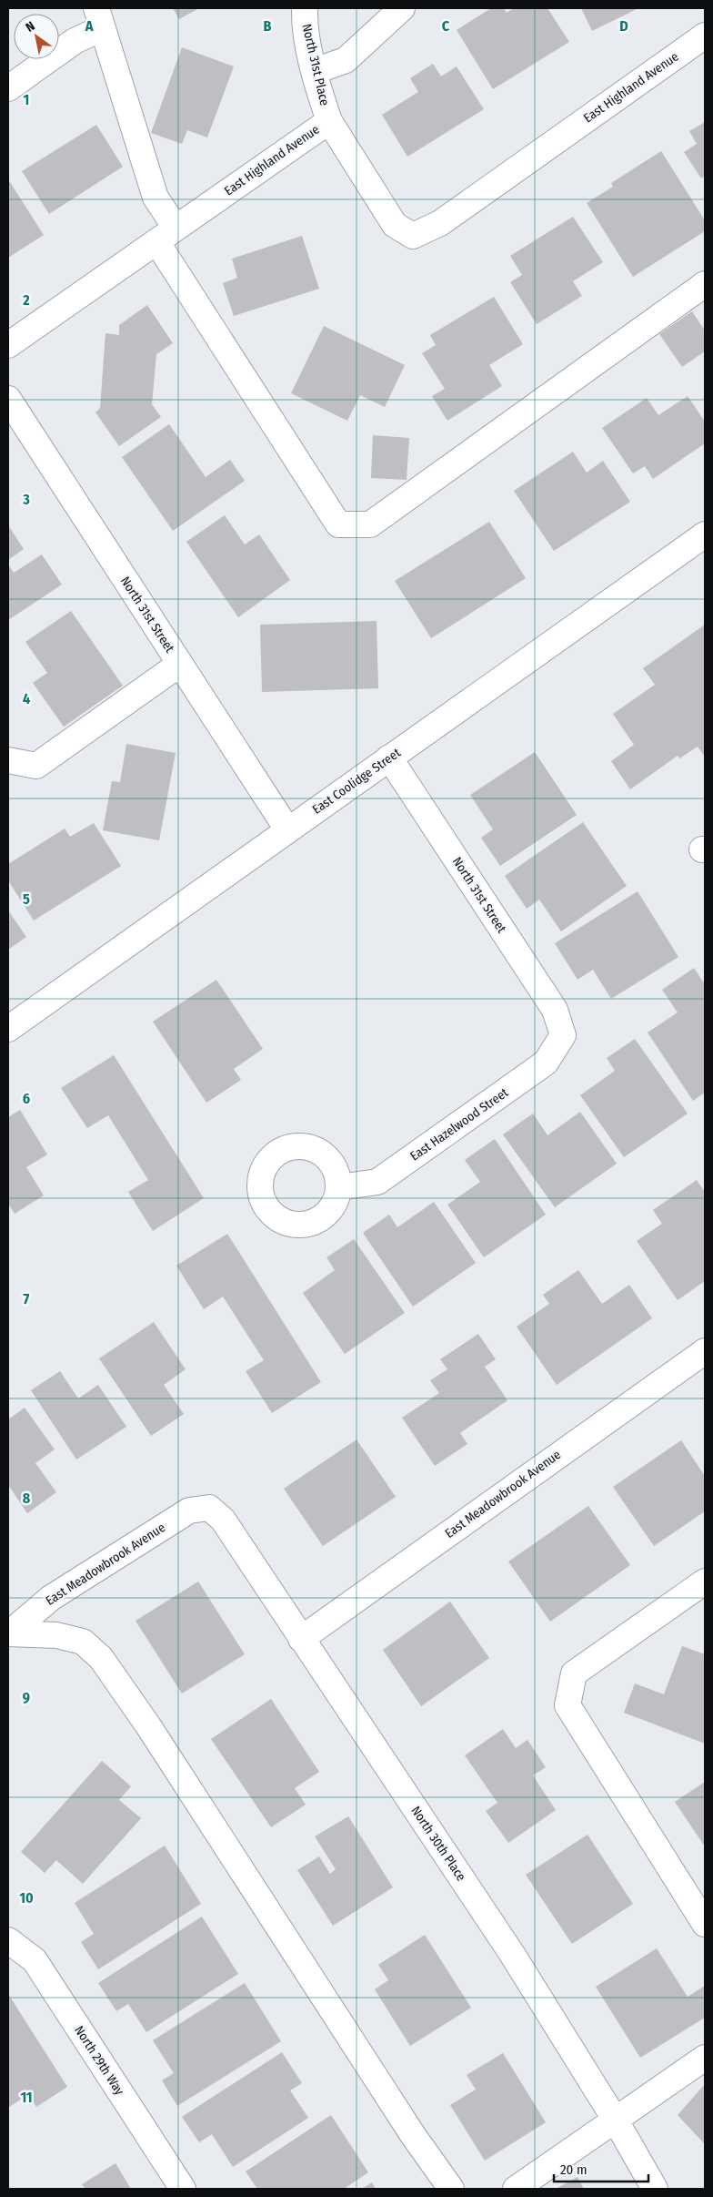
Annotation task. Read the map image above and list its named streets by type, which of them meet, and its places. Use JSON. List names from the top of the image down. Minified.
{"streets":{"street":["North 31st Place","East Highland Avenue","North 31st Street","East Coolidge Street","East Hazelwood Street","East Meadowbrook Avenue","North 30th Place","North 29th Way"]},"crossings":[["North 31st Place","East Highland Avenue"],["North 31st Street","East Coolidge Street"],["North 31st Street","East Hazelwood Street"],["East Meadowbrook Avenue","North 30th Place"]],"scale_bar":"20 m","north":"top left","grid":{"columns":["A","B","C","D"],"rows":["1","2","3","4","5","6","7","8","9","10","11"]}}
